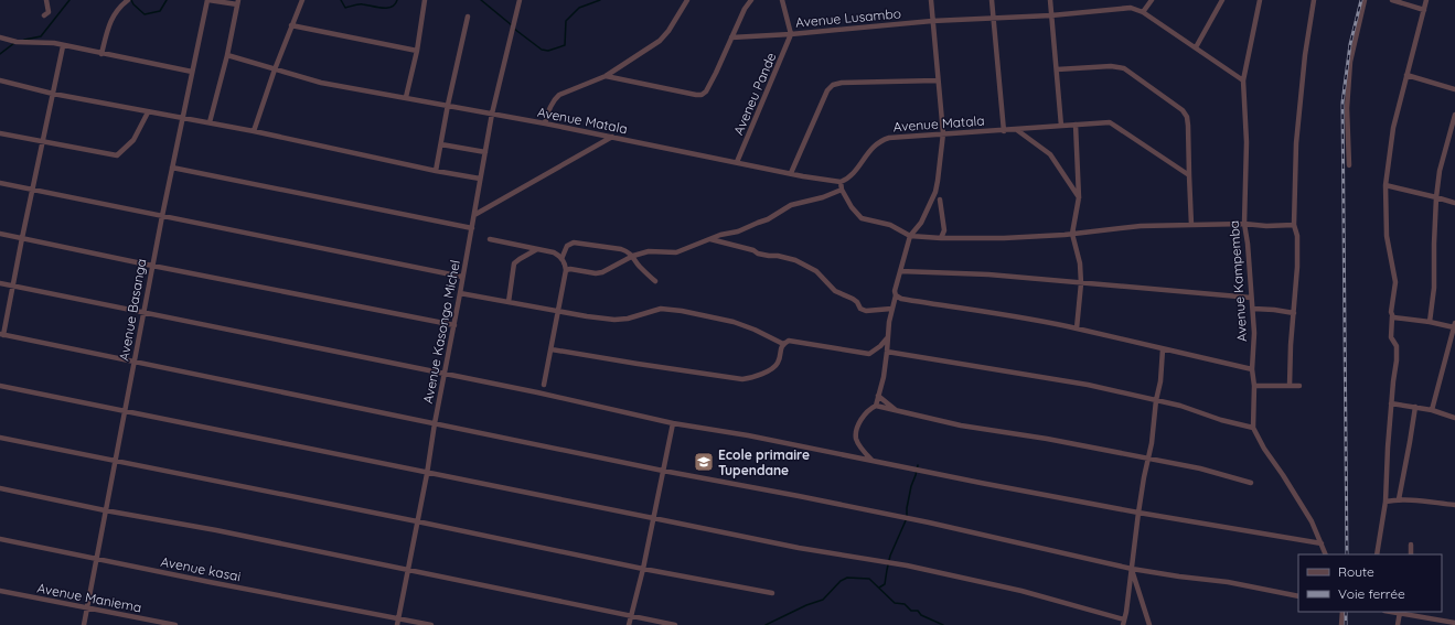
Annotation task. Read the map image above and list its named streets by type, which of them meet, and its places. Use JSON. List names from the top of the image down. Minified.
{"streets":{"street":["Avenue Lusambo","Aveneu Pande","Avenue Matala","Avenue Kampemba","Avenue Basanga","Avenue Kasongo Michel","Avenue kasai","Avenue Maniema"]},"crossings":[["Avenue Lusambo","Aveneu Pande"],["Aveneu Pande","Avenue Matala"],["Avenue Matala","Avenue Kasongo Michel"],["Avenue Basanga","Avenue kasai"],["Avenue Basanga","Avenue Maniema"],["Avenue Kasongo Michel","Avenue kasai"]],"places":{"school or university":["Ecole primaire Tupendane"]},"legend":["Route","Voie ferrée"]}
